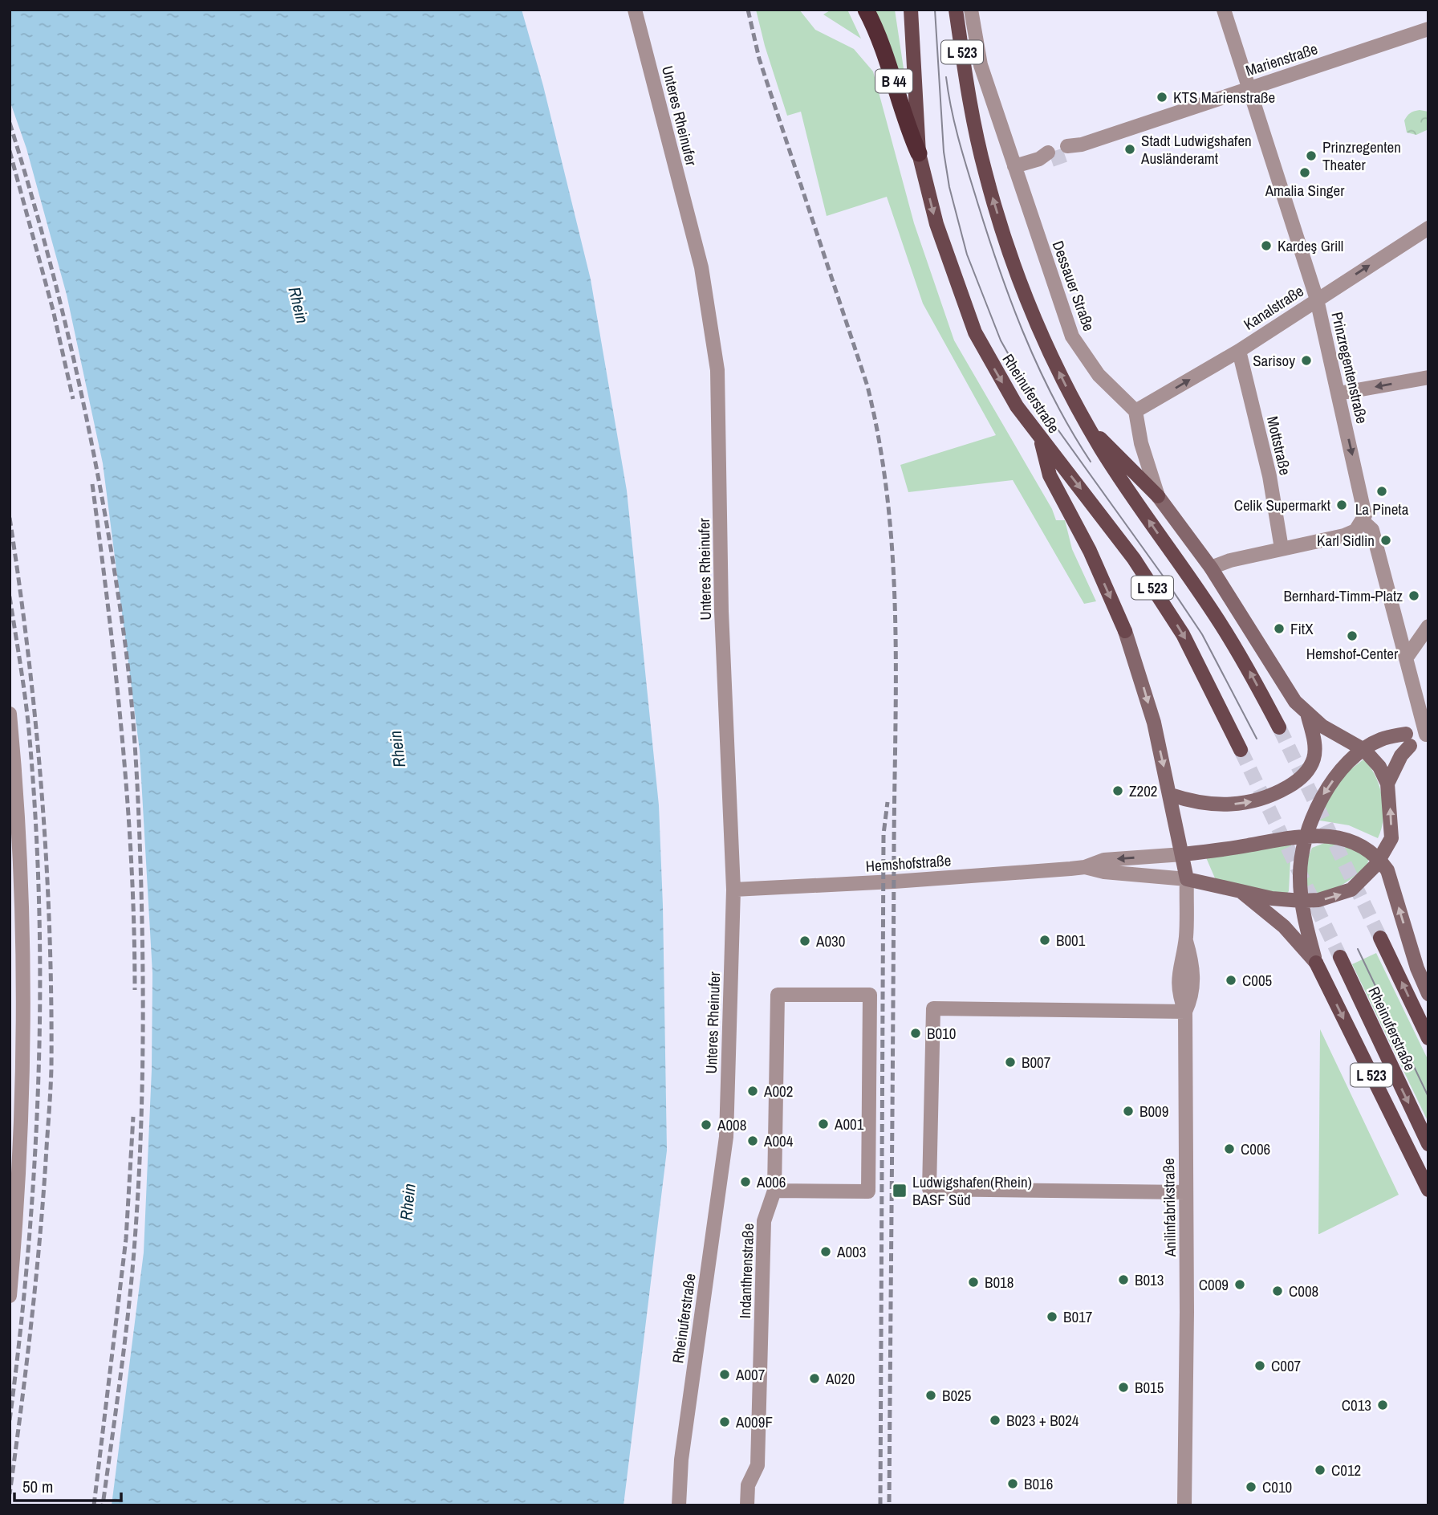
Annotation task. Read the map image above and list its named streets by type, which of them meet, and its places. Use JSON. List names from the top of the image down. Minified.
{"streets":{"highway":["B 44"],"main road":["L 523","Rheinuferstraße","Hemshofstraße"],"street":["Marienstraße","Unteres Rheinufer","Dessauer Straße","Kanalstraße","Prinzregentenstraße","Mottstraße","Anilinfabrikstraße","Indanthrenstraße"]},"crossings":[["L 523","Hemshofstraße"],["L 523","Anilinfabrikstraße"],["Marienstraße","Prinzregentenstraße"],["B 44","Rheinuferstraße"],["Unteres Rheinufer","Rheinuferstraße"],["Unteres Rheinufer","Hemshofstraße"],["Dessauer Straße","Kanalstraße"],["Kanalstraße","Prinzregentenstraße"],["Kanalstraße","Mottstraße"],["Hemshofstraße","Anilinfabrikstraße"]],"one_way":["Kanalstraße"],"water":["Rhein"],"places":{"other":["KTS Marienstraße","Stadt Ludwigshafen Ausländeramt","Prinzregenten Theater","Amalia Singer","Kardeş Grill","Sarisoy","La Pineta","Celik Supermarkt","Karl Sidlin","Bernhard-Timm-Platz","FitX","Hemshof-Center","Z202","B001","A030","C005","B010","B007","A002","B009","A001","A008","A004","C006","A006","A003","B013","B018","C009","C008","B017","C007","A007","A020","B015","B025","C013","B023 + B024","A009F","C012","B016","C010"],"transit":["Ludwigshafen(Rhein) BASF Süd"]},"scale_bar":"50 m"}
